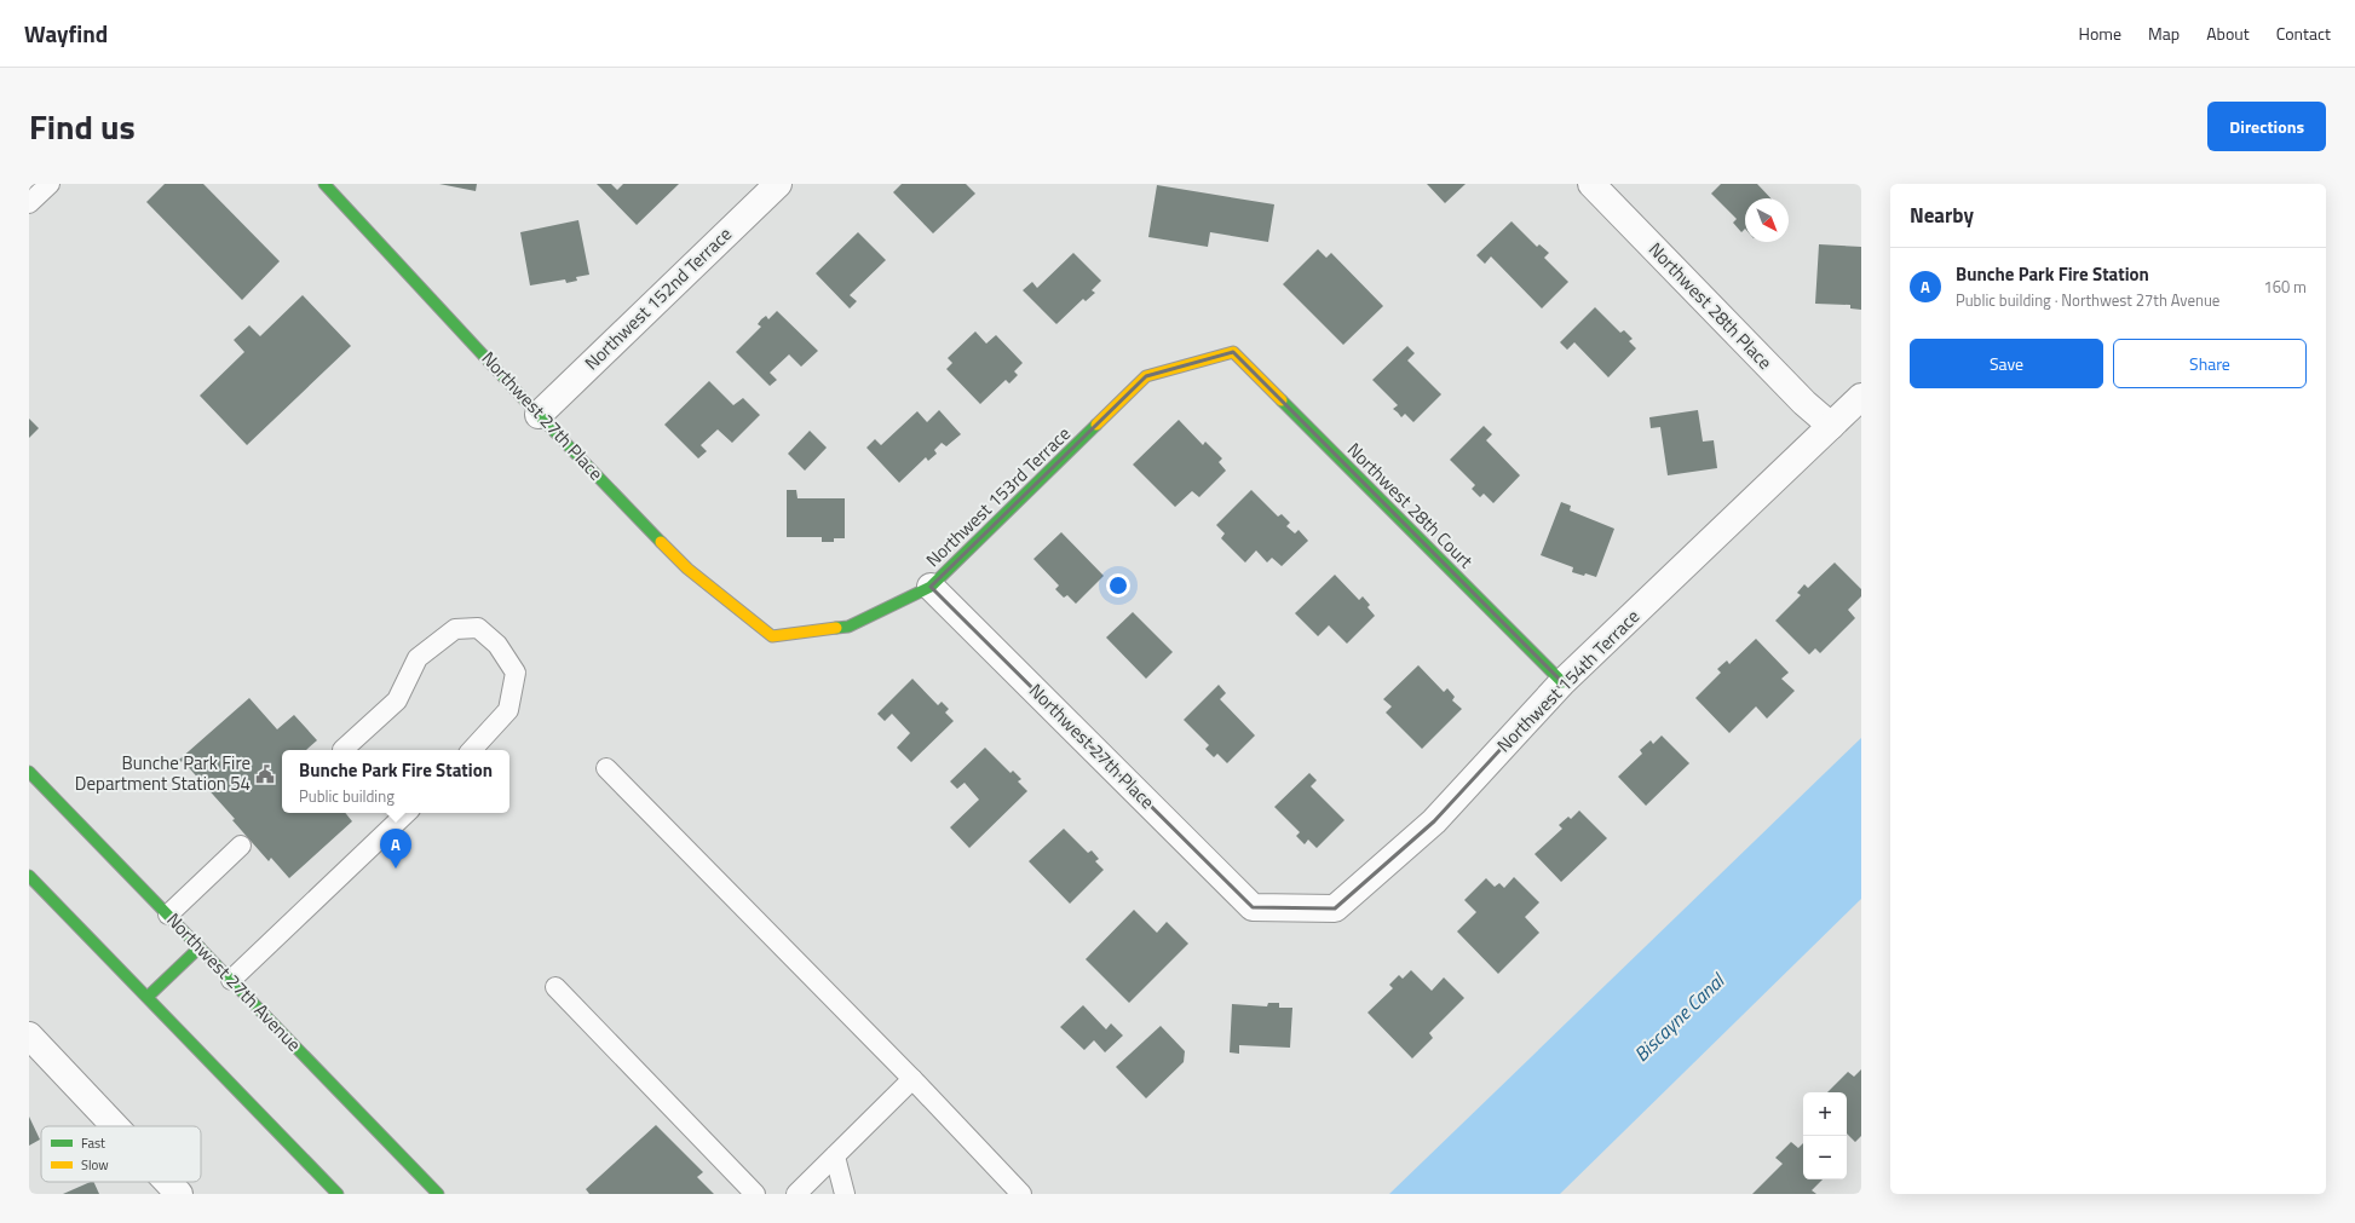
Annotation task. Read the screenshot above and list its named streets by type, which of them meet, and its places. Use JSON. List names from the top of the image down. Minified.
{"streets":{"street":["Northwest 152nd Terrace","Northwest 28th Place","Northwest 27th Place","Northwest 153rd Terrace","Northwest 28th Court","Northwest 154th Terrace","Northwest 27th Avenue"]},"crossings":[["Northwest 152nd Terrace","Northwest 27th Place"],["Northwest 28th Place","Northwest 154th Terrace"],["Northwest 27th Place","Northwest 153rd Terrace"],["Northwest 27th Place","Northwest 154th Terrace"],["Northwest 153rd Terrace","Northwest 28th Court"],["Northwest 28th Court","Northwest 154th Terrace"]],"water":["Biscayne Canal"],"places":{"public building":["Bunche Park Fire Department Station 54"]},"legend":["Fast","Slow"],"north":"bottom right","page":{"header":"Wayfind","nav":["Home","Map","About","Contact"],"title":"Find us","buttons":["Directions",["Save","Share"]],"heading":"Nearby","list":[{"mark":"A","name":"Bunche Park Fire Station","note":"Public building · Northwest 27th Avenue","value":"160 m"}],"popup":["Bunche Park Fire Station","Public building"],"pins":"A","map_buttons":["+","−"]}}
